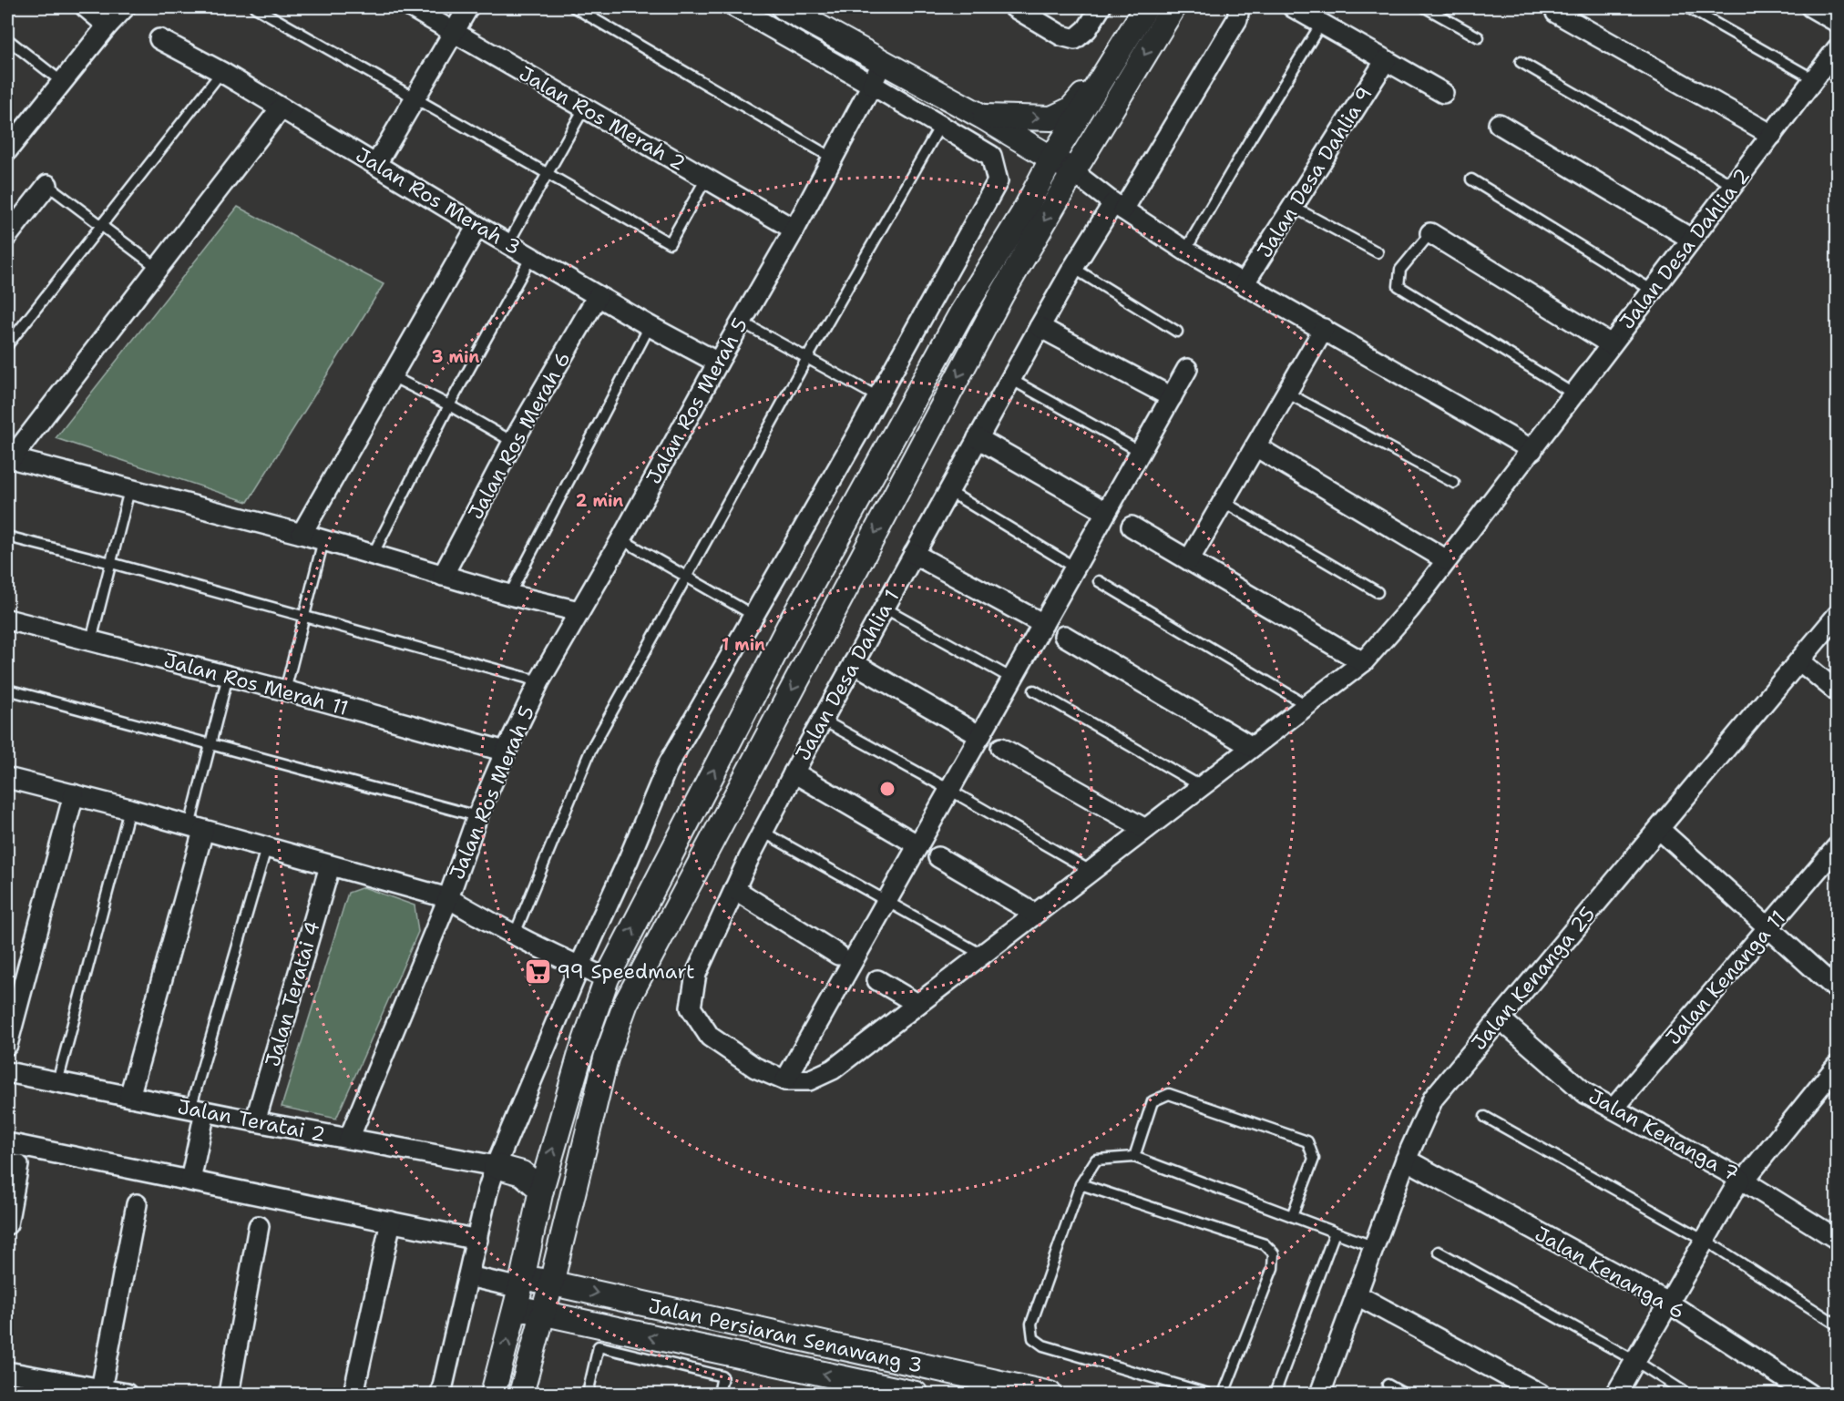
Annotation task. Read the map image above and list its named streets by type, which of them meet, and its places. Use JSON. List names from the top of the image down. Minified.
{"streets":{"street":["Jalan Ros Merah 2","Jalan Desa Dahlia 9","Jalan Ros Merah 3","Jalan Desa Dahlia 2","Jalan Ros Merah 5","Jalan Ros Merah 6","Jalan Desa Dahlia 1","Jalan Ros Merah 11","Jalan Kenanga 11","Jalan Kenanga 25","Jalan Teratai 4","Jalan Teratai 2","Jalan Kenanga 7","Jalan Kenanga 6","Jalan Persiaran Senawang 3"]},"crossings":[["Jalan Ros Merah 2","Jalan Ros Merah 5"],["Jalan Ros Merah 3","Jalan Ros Merah 5"],["Jalan Ros Merah 3","Jalan Ros Merah 6"],["Jalan Desa Dahlia 2","Jalan Desa Dahlia 1"],["Jalan Ros Merah 5","Jalan Ros Merah 11"],["Jalan Ros Merah 5","Jalan Teratai 2"],["Jalan Kenanga 11","Jalan Kenanga 7"],["Jalan Kenanga 25","Jalan Kenanga 7"],["Jalan Kenanga 25","Jalan Kenanga 6"],["Jalan Teratai 4","Jalan Teratai 2"]],"places":{"supermarket":["99 Speedmart"]},"rings":["3 min","2 min","1 min"]}
